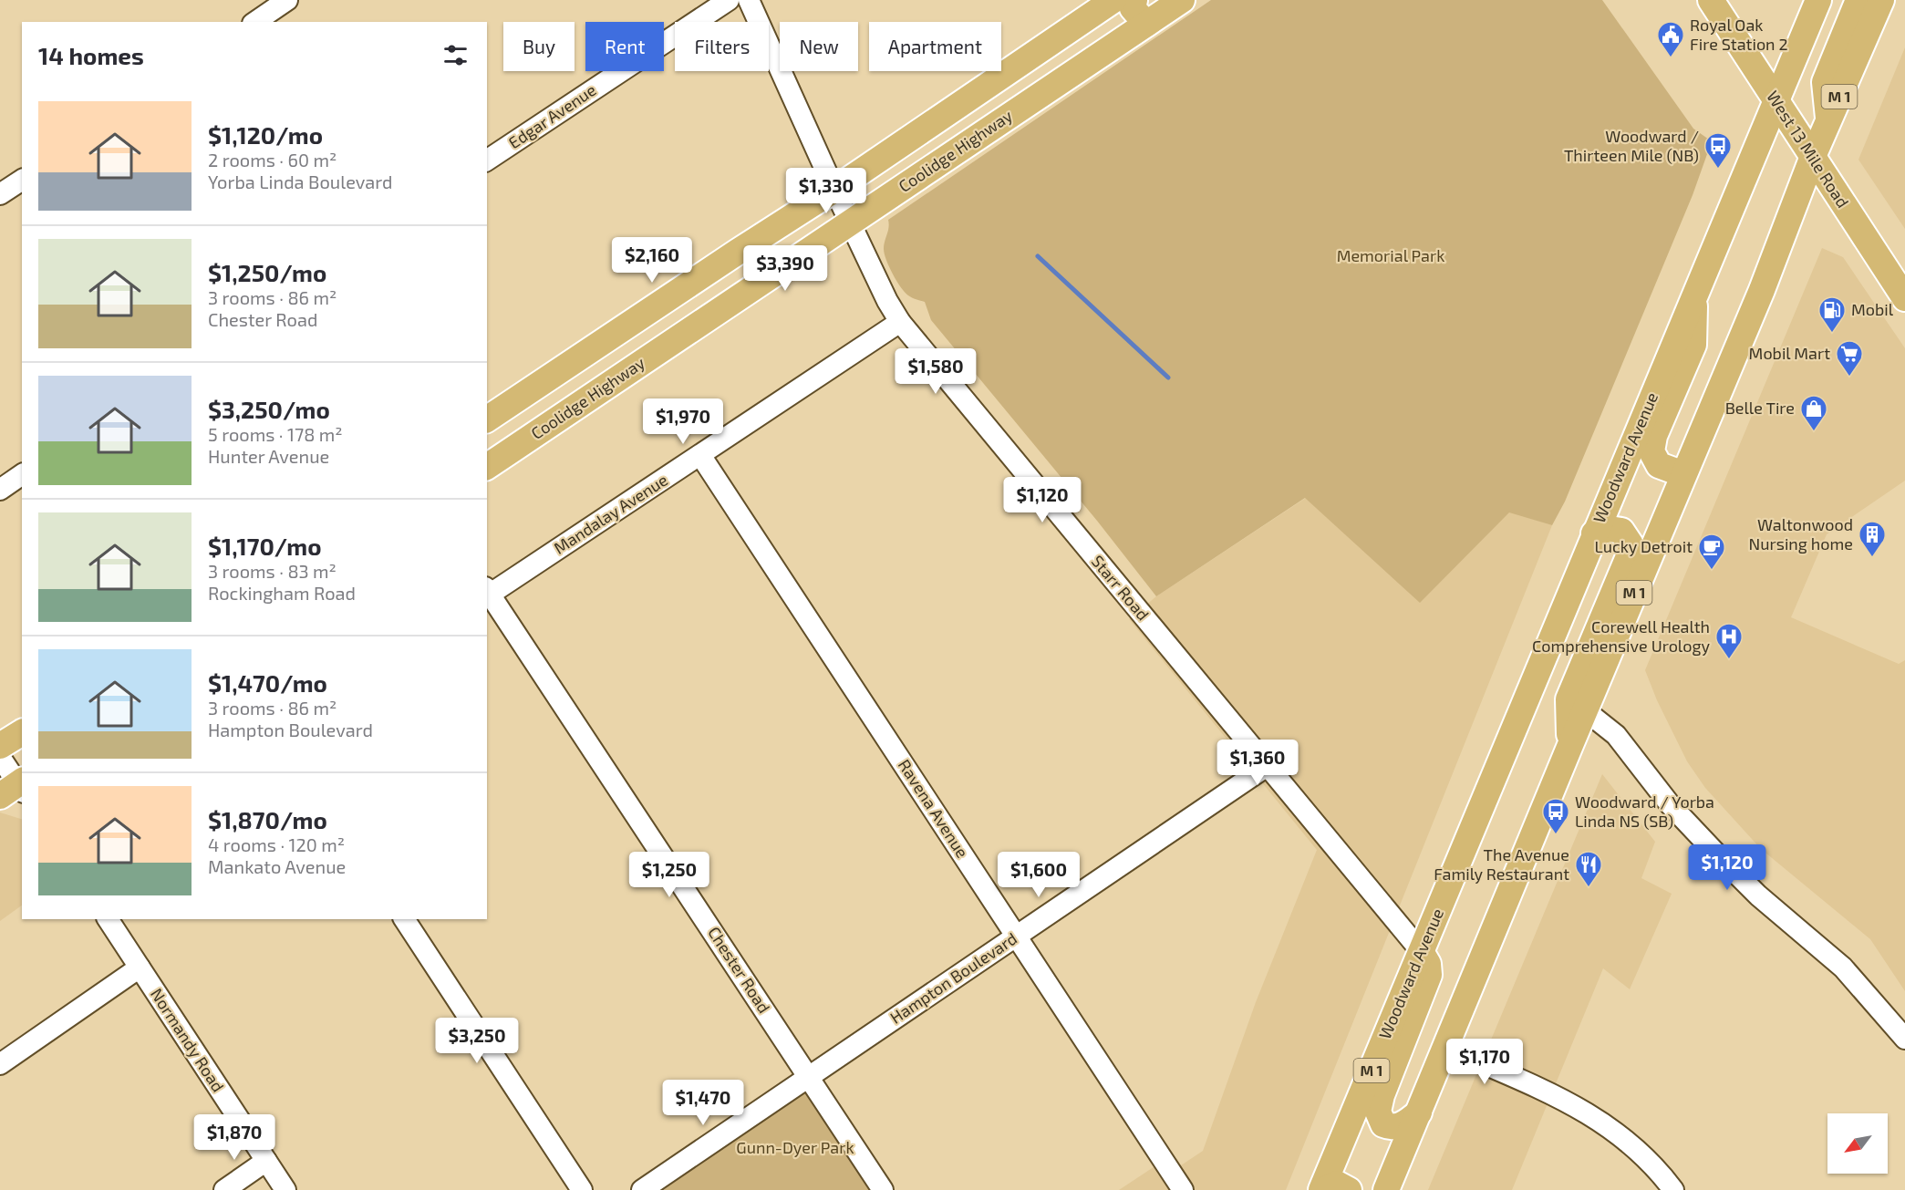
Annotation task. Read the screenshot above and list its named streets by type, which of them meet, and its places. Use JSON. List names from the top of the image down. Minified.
{"streets":{"main road":["M 1","West 13 Mile Road","Coolidge Highway","Woodward Avenue"],"street":["Edgar Avenue","Mandalay Avenue","Starr Road","Ravena Avenue","Chester Road","Hampton Boulevard","Normandy Road"]},"crossings":[["M 1","West 13 Mile Road"],["West 13 Mile Road","Woodward Avenue"],["Coolidge Highway","Starr Road"],["Woodward Avenue","Starr Road"],["Mandalay Avenue","Starr Road"],["Mandalay Avenue","Ravena Avenue"],["Mandalay Avenue","Chester Road"],["Starr Road","Hampton Boulevard"],["Ravena Avenue","Hampton Boulevard"],["Chester Road","Hampton Boulevard"]],"parks":["Memorial Park","Gunn-Dyer Park"],"places":{"public building":["Royal Oak Fire Station 2"],"bus stop":["Woodward / Thirteen Mile (NB)","Woodward / Yorba Linda NS (SB)"],"fuel station":["Mobil"],"supermarket":["Mobil Mart"],"shop":["Belle Tire"],"building":["Waltonwood Nursing home"],"cafe":["Lucky Detroit"],"hospital":["Corewell Health Comprehensive Urology"],"restaurant":["The Avenue Family Restaurant"]},"north":"bottom left","page":{"chip":["Buy","Rent","Filters","New","Apartment"],"heading":"14 homes","list":[{"name":"$1,120/mo","note":"2 rooms · 60 m² · Yorba Linda Boulevard"},{"name":"$1,250/mo","note":"3 rooms · 86 m² · Chester Road"},{"name":"$3,250/mo","note":"5 rooms · 178 m² · Hunter Avenue"},{"name":"$1,170/mo","note":"3 rooms · 83 m² · Rockingham Road"},{"name":"$1,470/mo","note":"3 rooms · 86 m² · Hampton Boulevard"},{"name":"$1,870/mo","note":"4 rooms · 120 m² · Mankato Avenue"}],"price":["$1,330","$2,160","$3,390","$1,580","$1,970","$1,120","$1,360","$1,120","$1,250","$1,600","$3,250","$1,170","$1,470","$1,870"]}}
